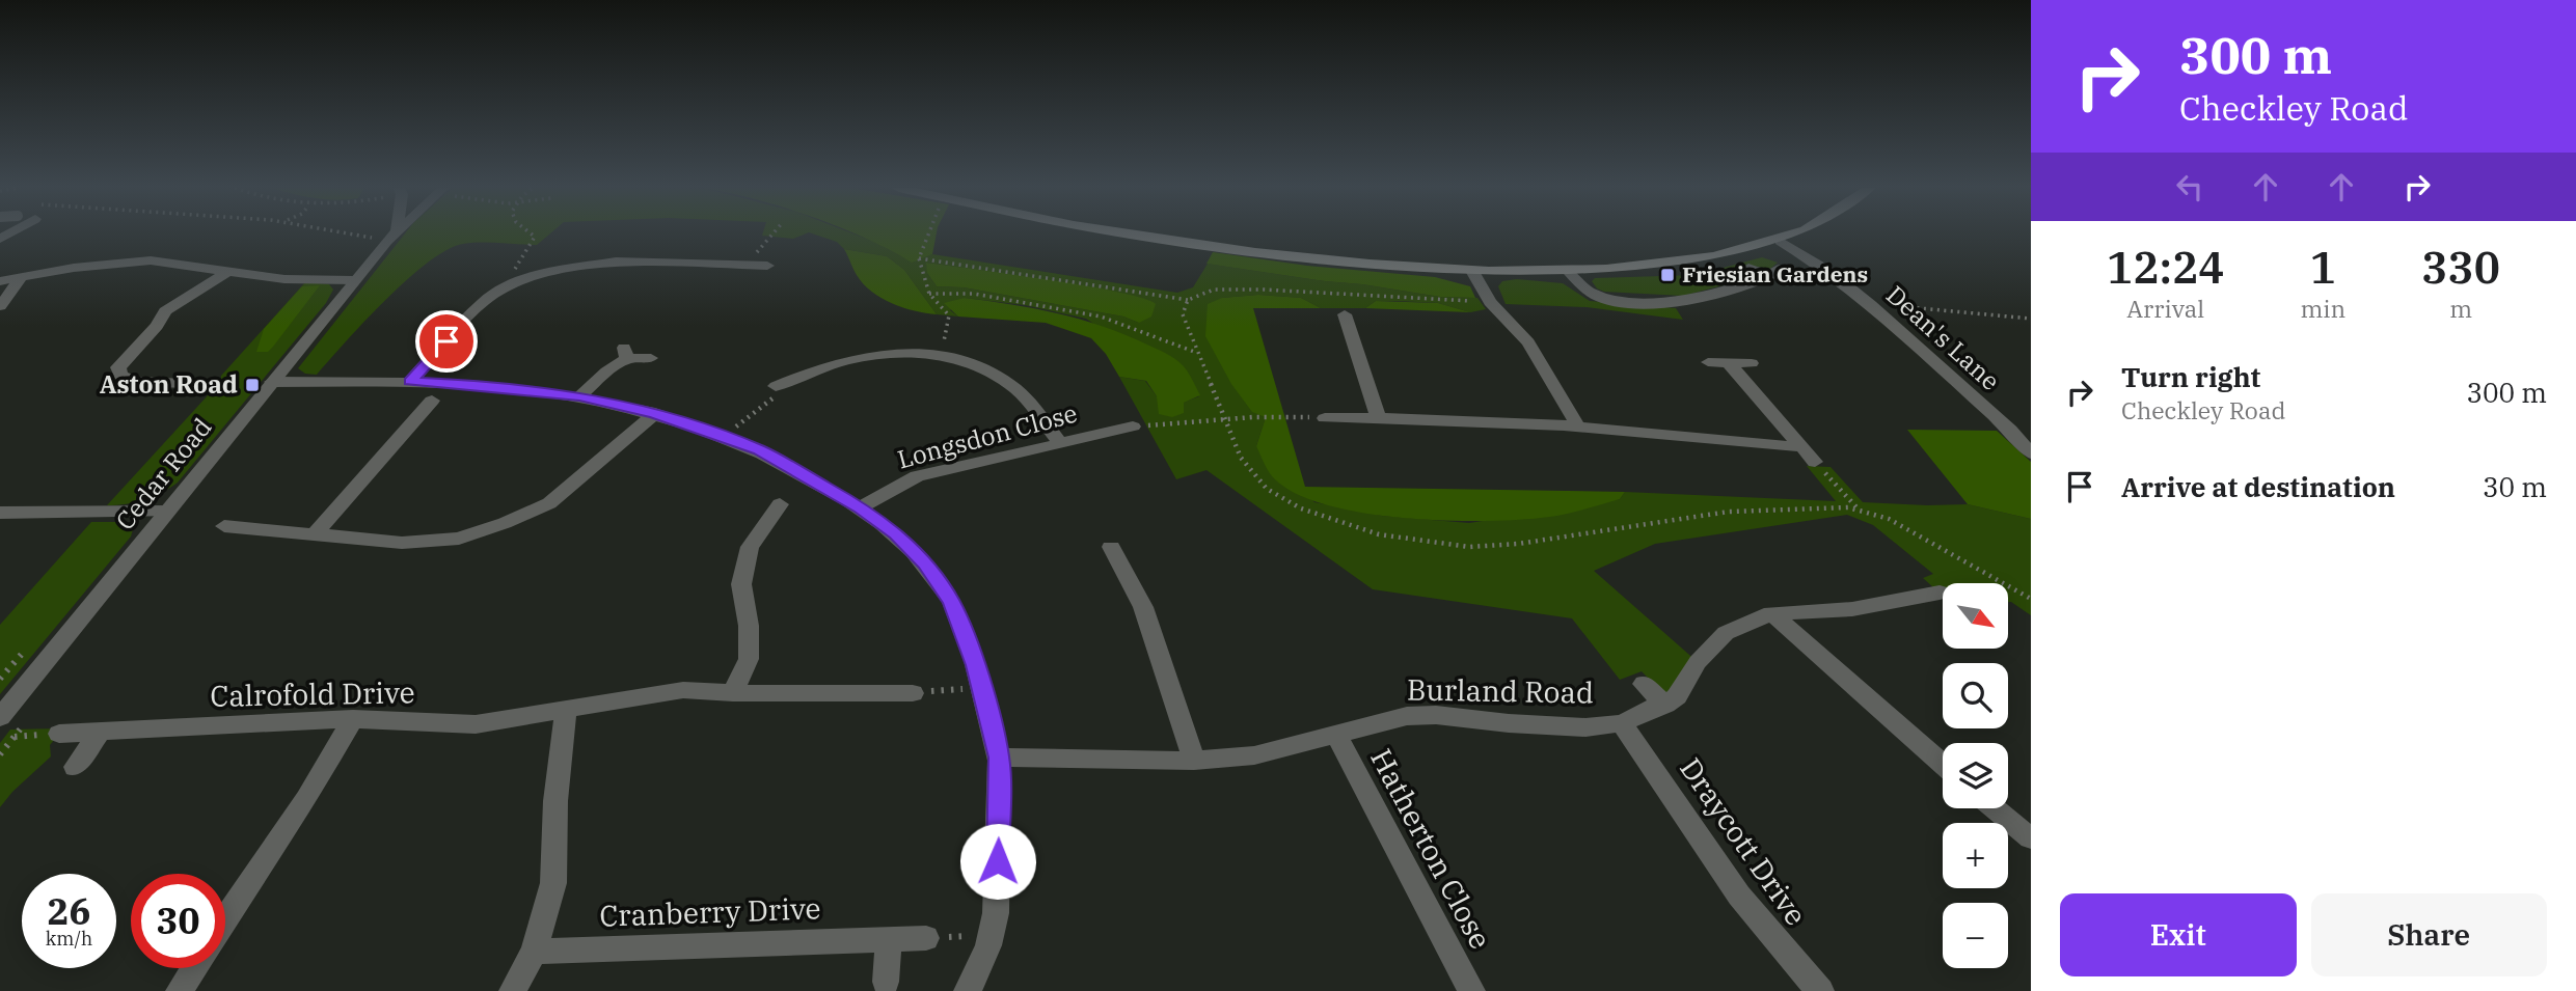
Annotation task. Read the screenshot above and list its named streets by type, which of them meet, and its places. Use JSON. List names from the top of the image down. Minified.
{"streets":{"street":["Dean's Lane","Longsdon Close","Cedar Road","Burland Road","Calrofold Drive","Draycott Drive","Hatherton Close","Cranberry Drive"]},"crossings":[["Burland Road","Draycott Drive"],["Burland Road","Hatherton Close"]],"places":{"transit":["Friesian Gardens","Aston Road"]},"north":"bottom right","page":{"turn":["300 m","Checkley Road"],"eta":["12:24","Arrival","1","min","330","m"],"list":[{"name":"Turn right","note":"Checkley Road","value":"300 m"},{"name":"Arrive at destination","value":"30 m"}],"map_buttons":["+","−"],"speed":"26 km/h","limit":"30","buttons":["Exit","Share"]}}
